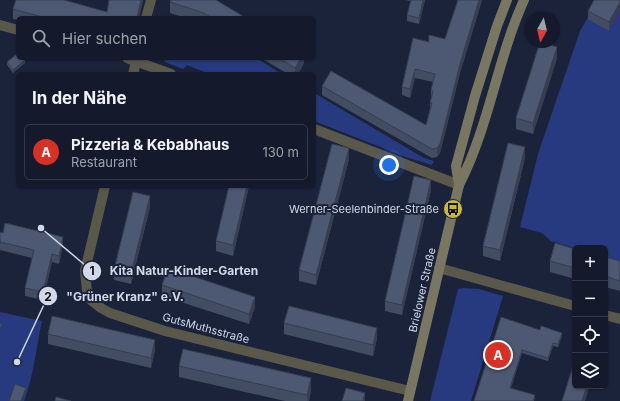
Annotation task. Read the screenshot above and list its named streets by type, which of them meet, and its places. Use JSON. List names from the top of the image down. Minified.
{"streets":{"main road":["Brielower Straße"],"street":["GutsMuthsstraße"]},"crossings":[["Brielower Straße","GutsMuthsstraße"]],"places":{"bus stop":["Werner-Seelenbinder-Straße"],"other":["Kita Natur-Kinder-Garten","\"Grüner Kranz\" e.V."]},"north":"bottom","page":{"search":"Hier suchen","heading":"In der Nähe","list":[{"mark":"A","name":"Pizzeria & Kebabhaus","note":"Restaurant","value":"130 m"}],"map_buttons":["+","−"],"pins":"A"}}
